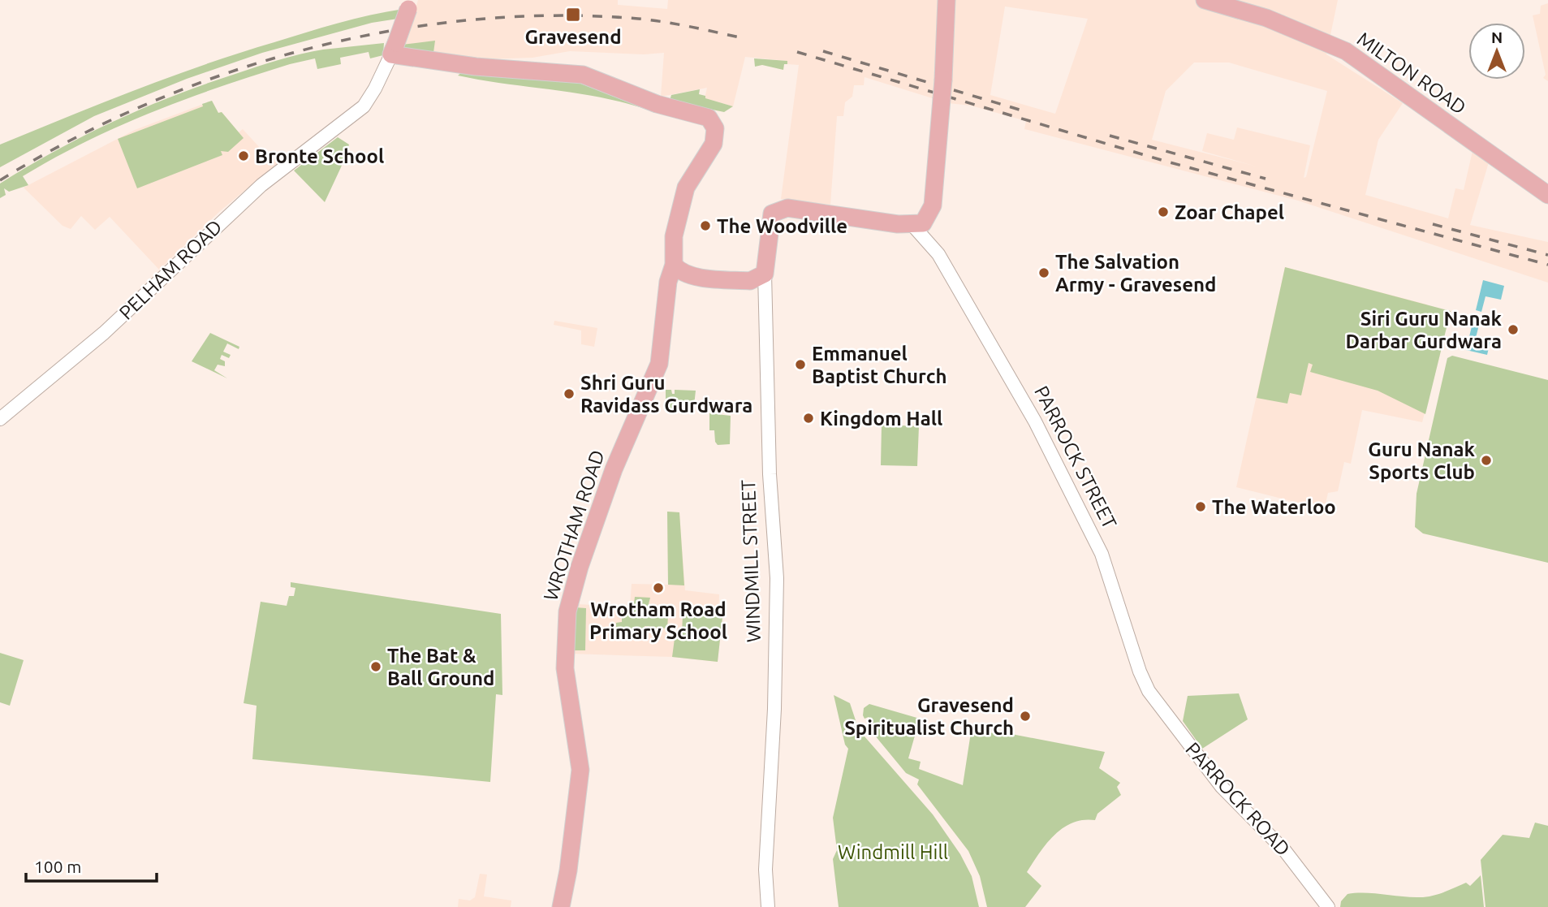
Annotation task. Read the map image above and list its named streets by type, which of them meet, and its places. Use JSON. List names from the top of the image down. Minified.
{"streets":{"main road":["MILTON ROAD","WROTHAM ROAD","WINDMILL STREET"],"street":["PELHAM ROAD","PARROCK STREET","PARROCK ROAD"]},"crossings":[["PELHAM ROAD","WROTHAM ROAD"],["PARROCK STREET","WINDMILL STREET"],["PARROCK STREET","PARROCK ROAD"]],"parks":["Windmill Hill"],"places":{"transit":["Gravesend"],"other":["Bronte School","Zoar Chapel","The Woodville","The Salvation Army - Gravesend","Siri Guru Nanak Darbar Gurdwara","Emmanuel Baptist Church","Shri Guru Ravidass Gurdwara","Kingdom Hall","Guru Nanak Sports Club","The Waterloo","Wrotham Road Primary School","The Bat & Ball Ground","Gravesend Spiritualist Church"]},"scale_bar":"100 m","north":"top"}
